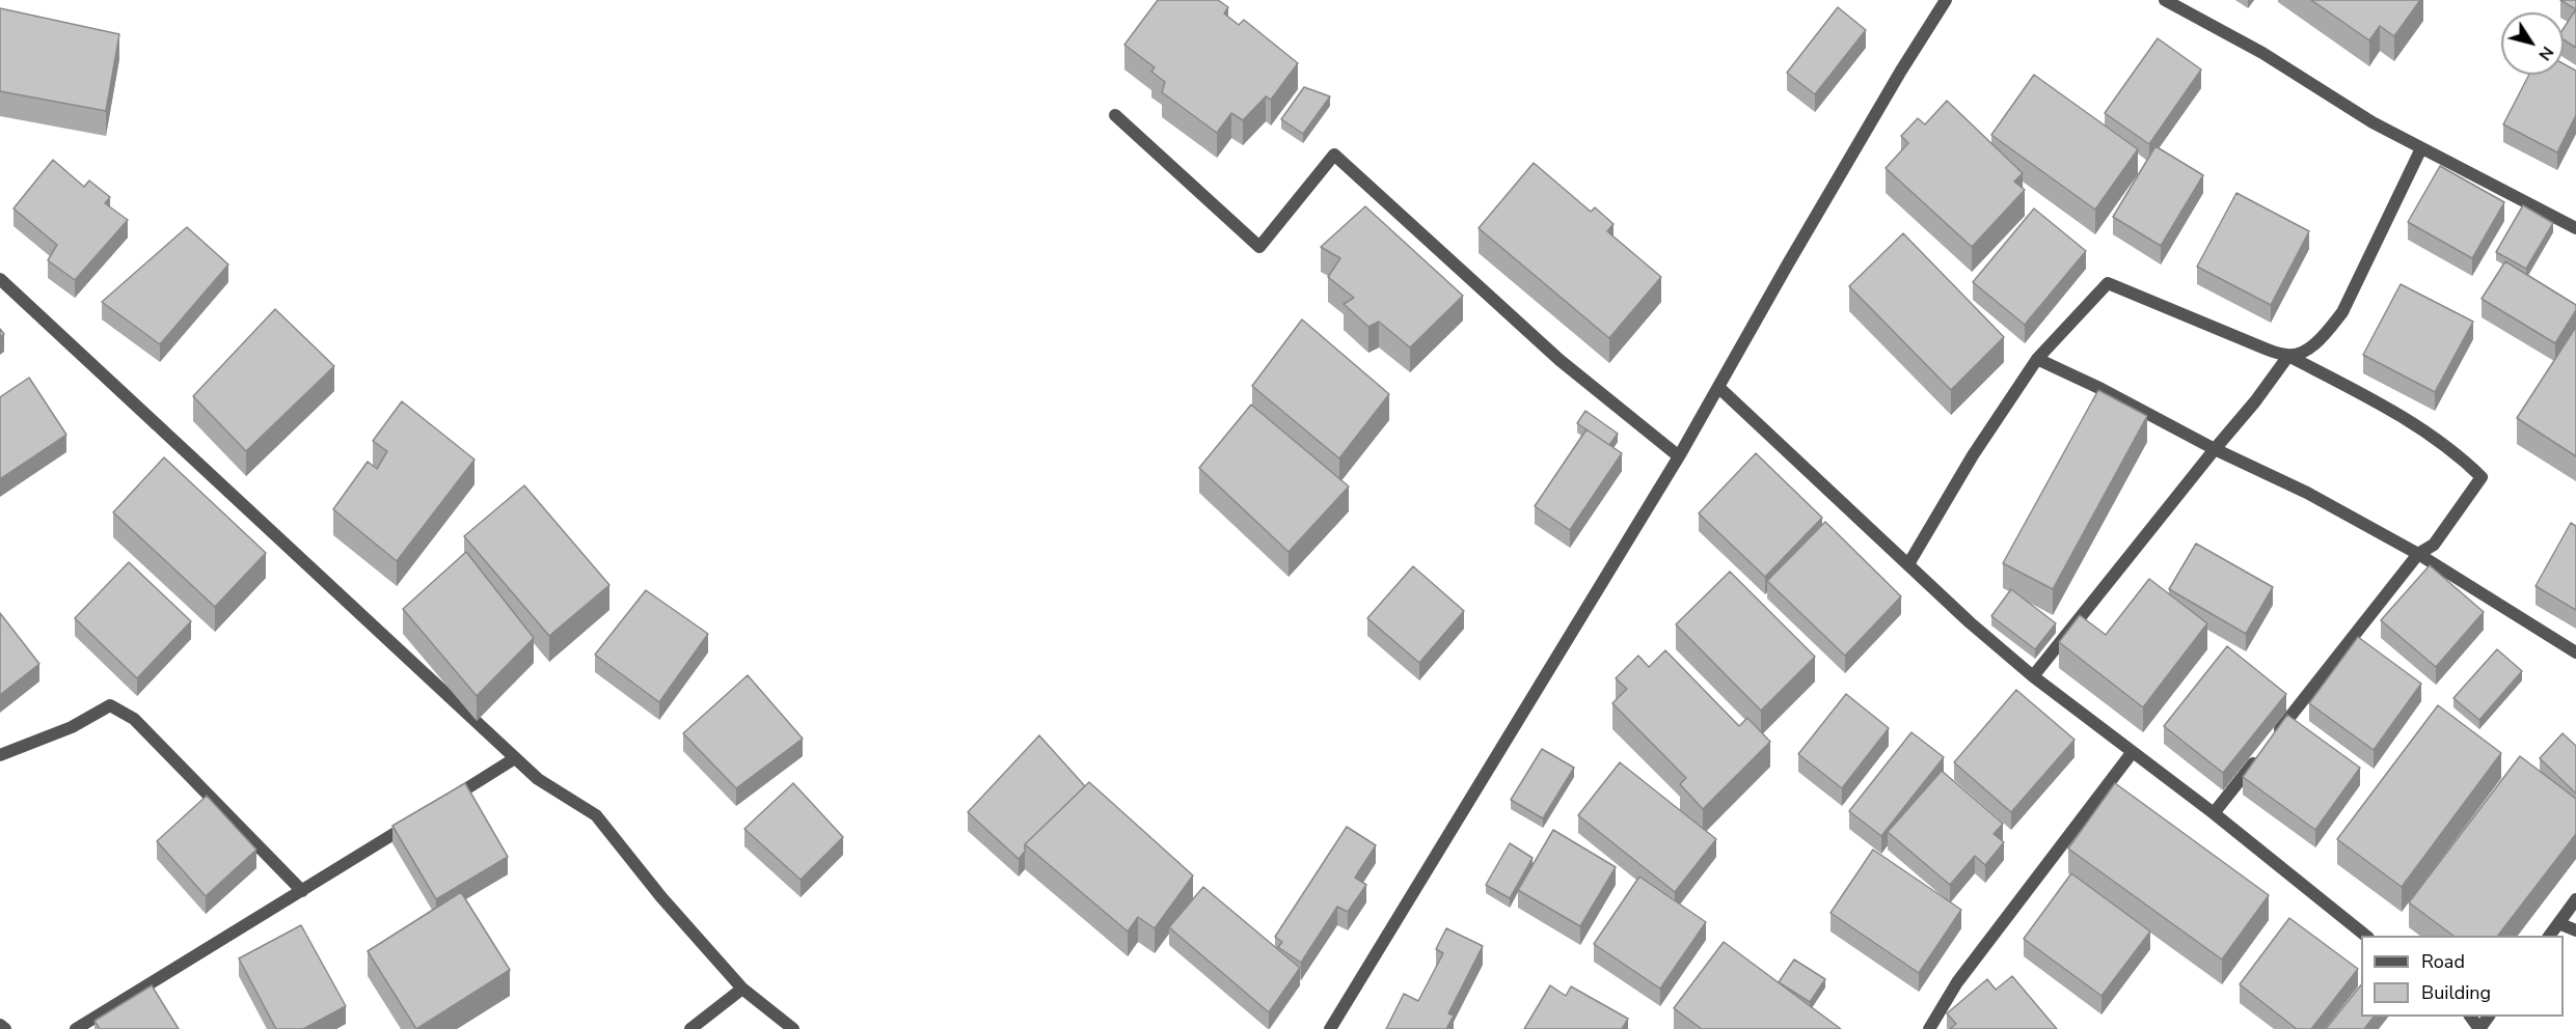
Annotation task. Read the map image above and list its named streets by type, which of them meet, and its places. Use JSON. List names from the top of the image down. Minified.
{"legend":["Road","Building"],"north":"bottom right"}
